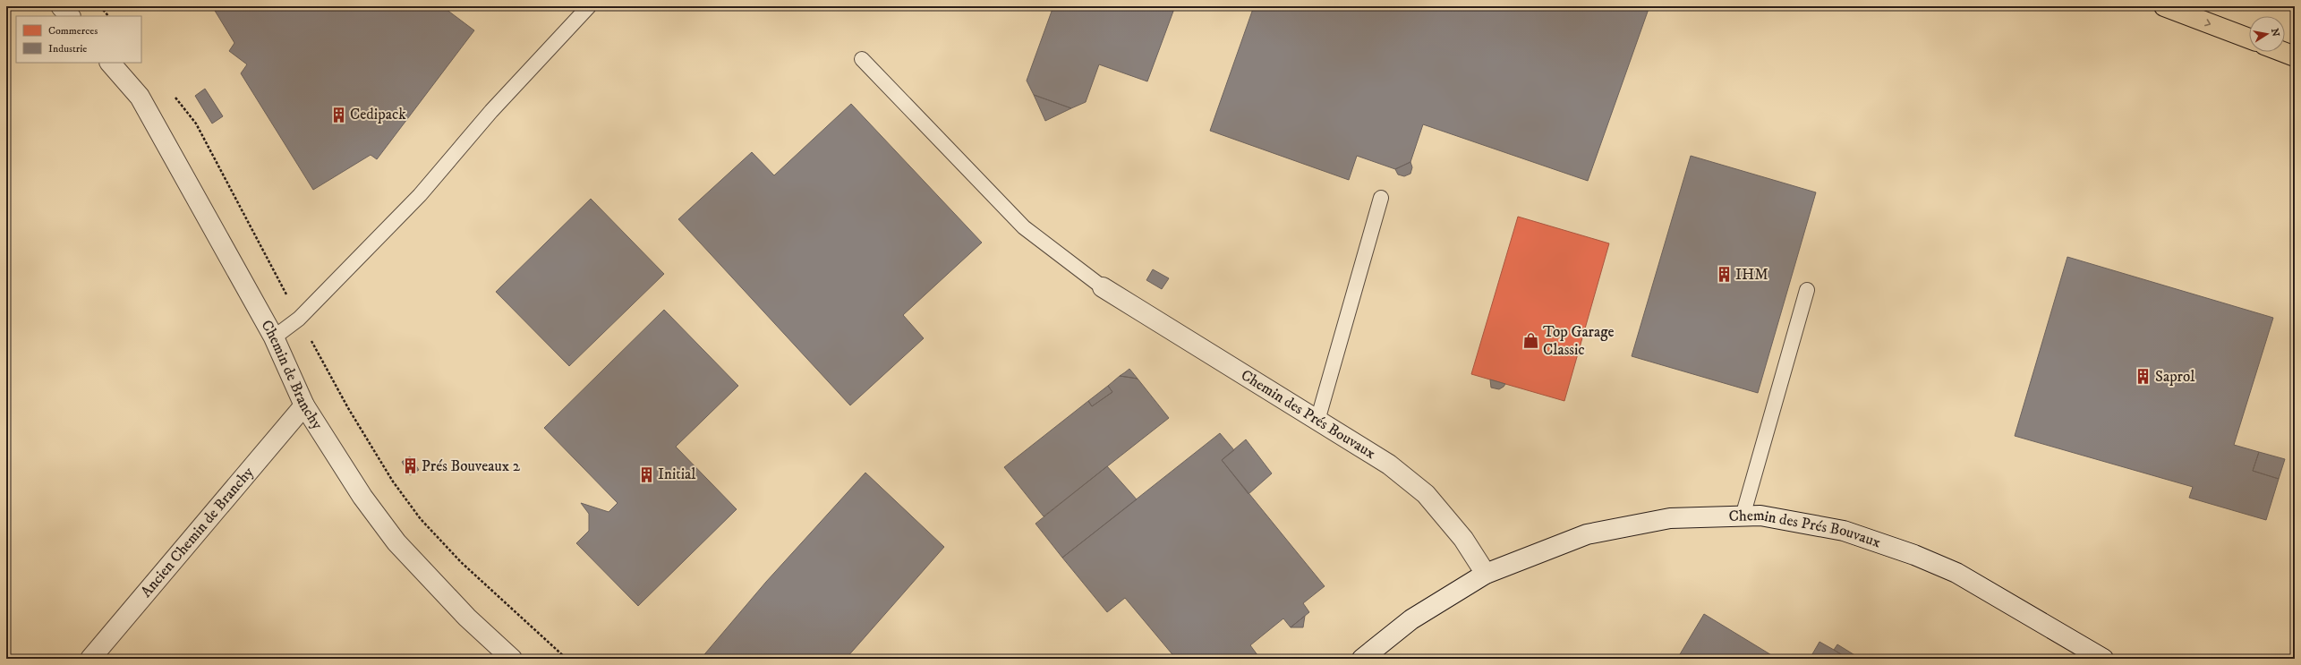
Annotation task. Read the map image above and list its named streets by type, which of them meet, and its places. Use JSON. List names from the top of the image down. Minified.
{"streets":{"street":["Chemin de Branchy","Chemin des Prés Bouvaux","Ancien Chemin de Branchy"]},"crossings":[["Chemin de Branchy","Ancien Chemin de Branchy"]],"places":{"building":["Cedipack","IHM","Saprol","Prés Bouveaux 2","Initial"],"shop":["Top Garage Classic"]},"legend":["Commerces","Industrie"],"north":"right"}
